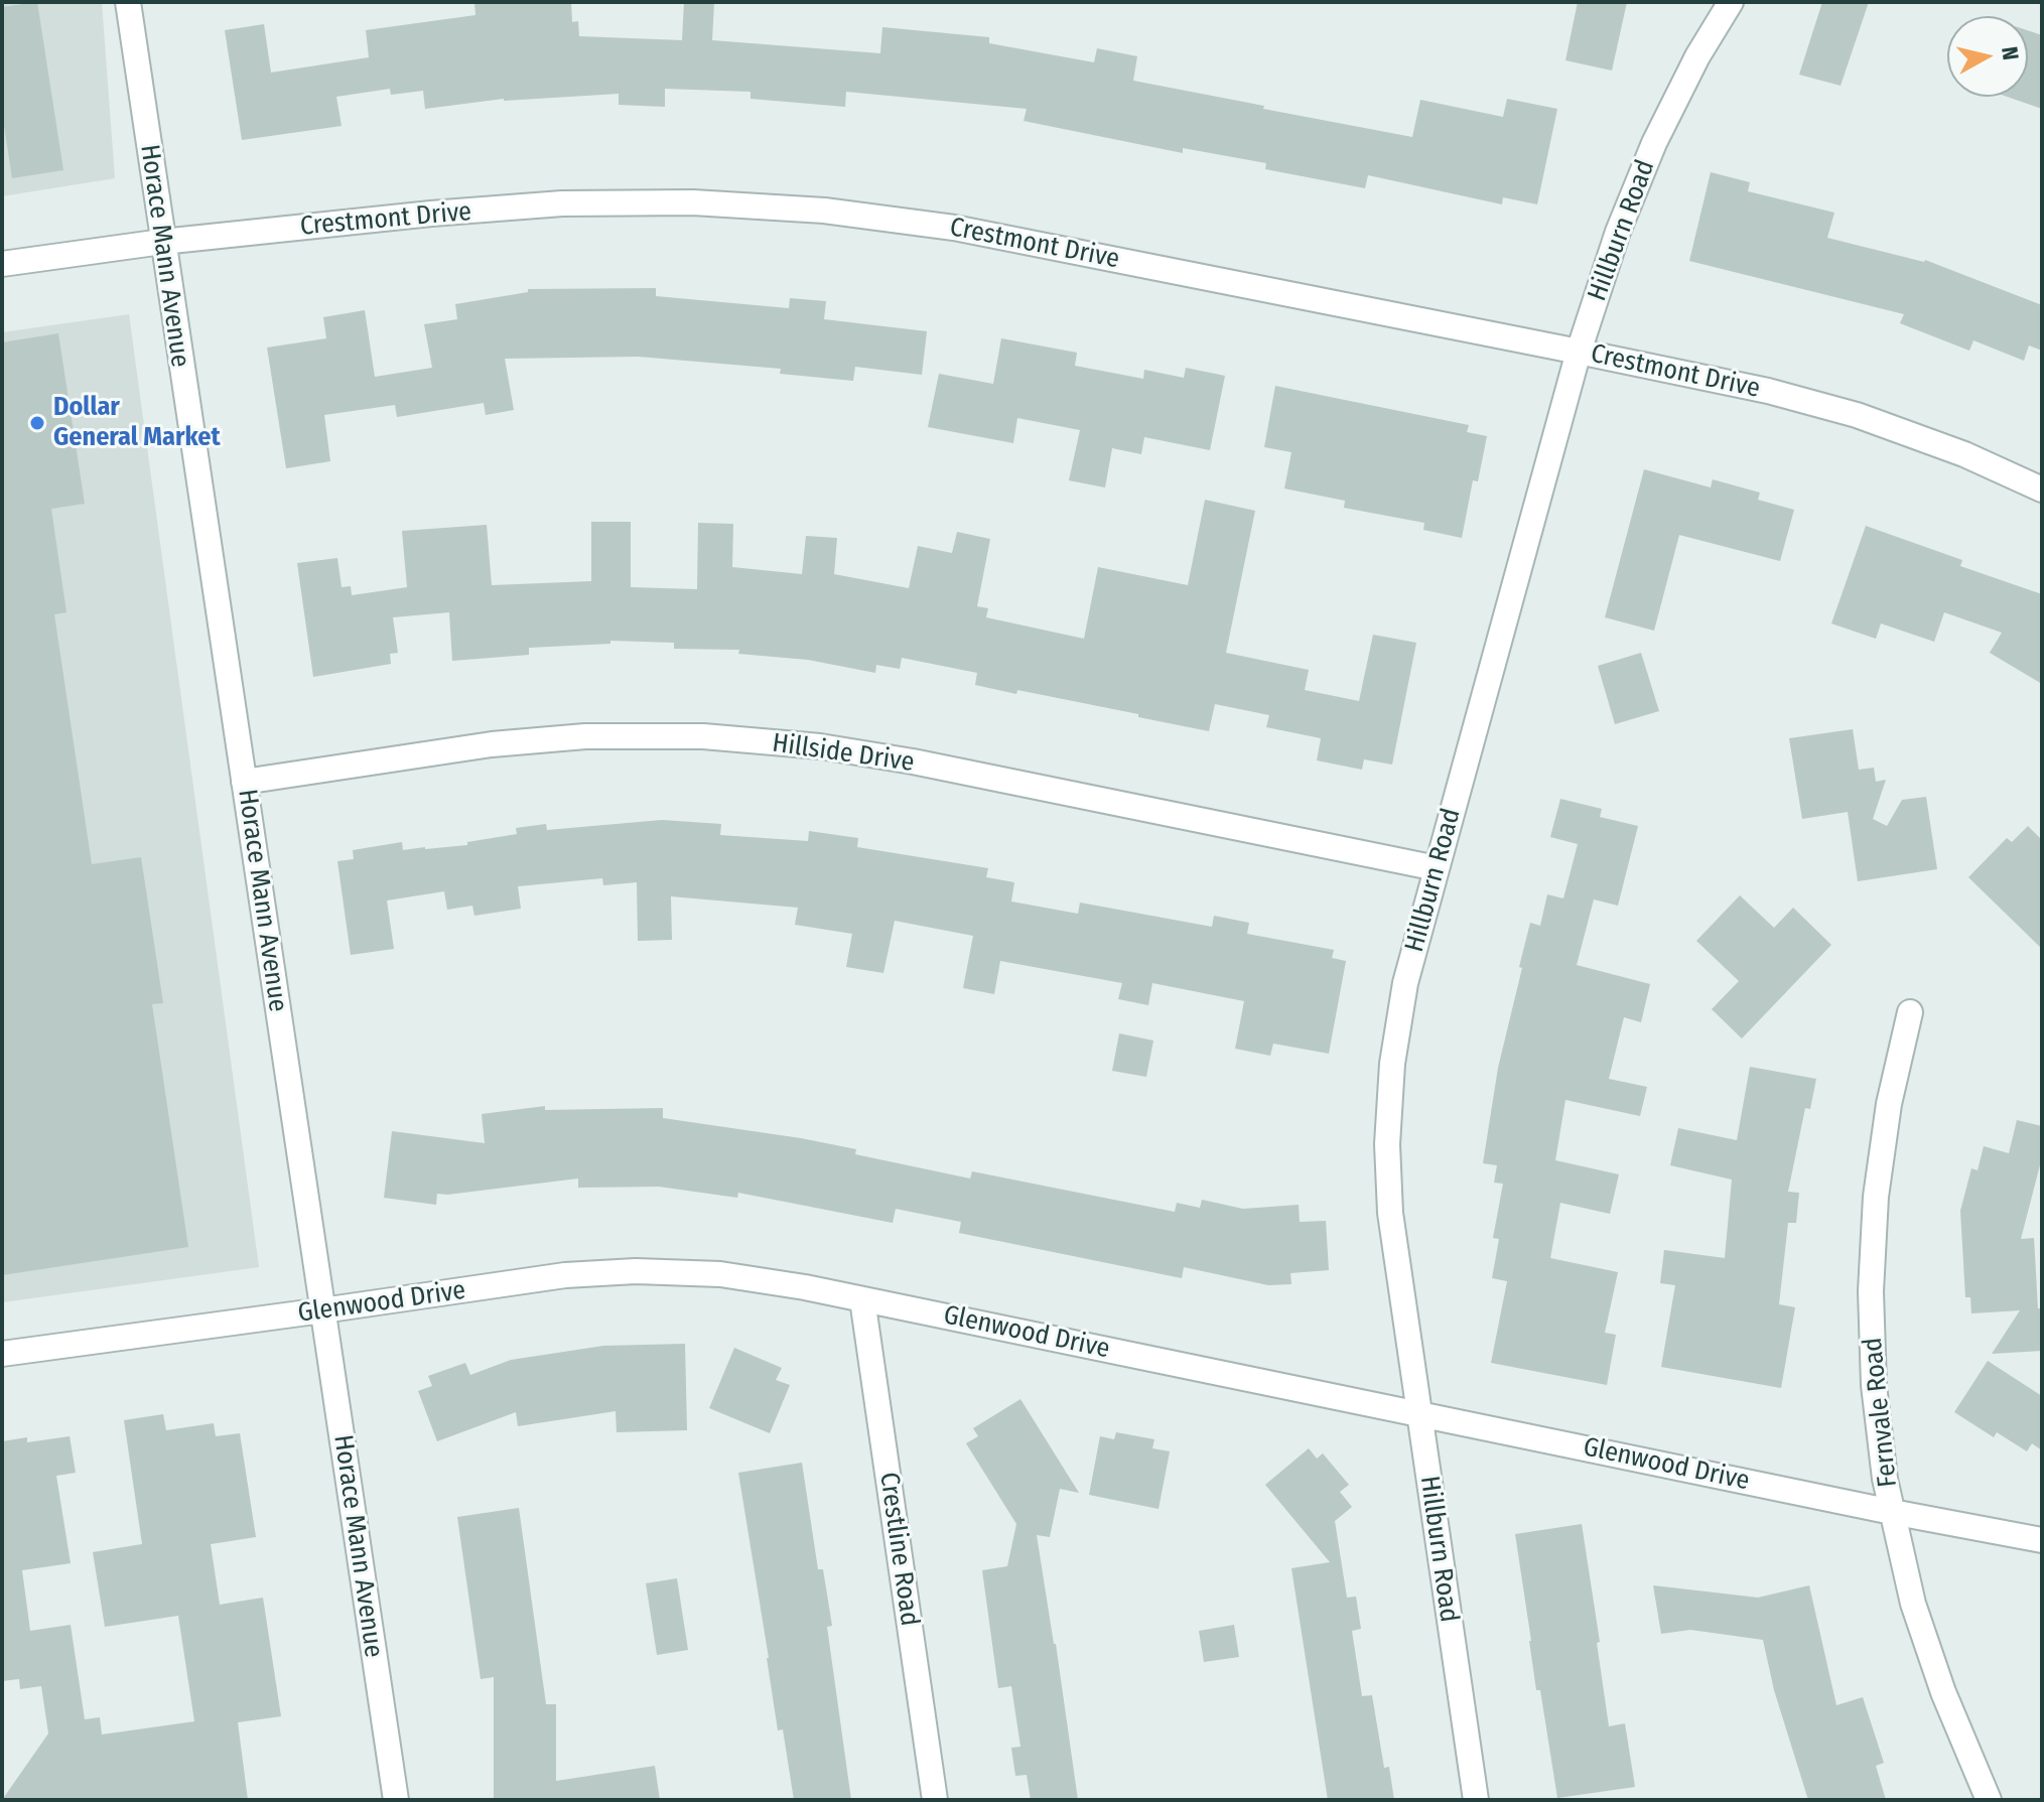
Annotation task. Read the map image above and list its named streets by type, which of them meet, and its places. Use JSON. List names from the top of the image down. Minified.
{"streets":{"street":["Crestmont Drive","Hillburn Road","Horace Mann Avenue","Hillside Drive","Glenwood Drive","Fernvale Road","Crestline Road"]},"crossings":[["Crestmont Drive","Hillburn Road"],["Crestmont Drive","Horace Mann Avenue"],["Hillburn Road","Hillside Drive"],["Hillburn Road","Glenwood Drive"],["Horace Mann Avenue","Hillside Drive"],["Horace Mann Avenue","Glenwood Drive"],["Glenwood Drive","Fernvale Road"],["Glenwood Drive","Crestline Road"]],"places":["Dollar General Market"],"north":"right"}
